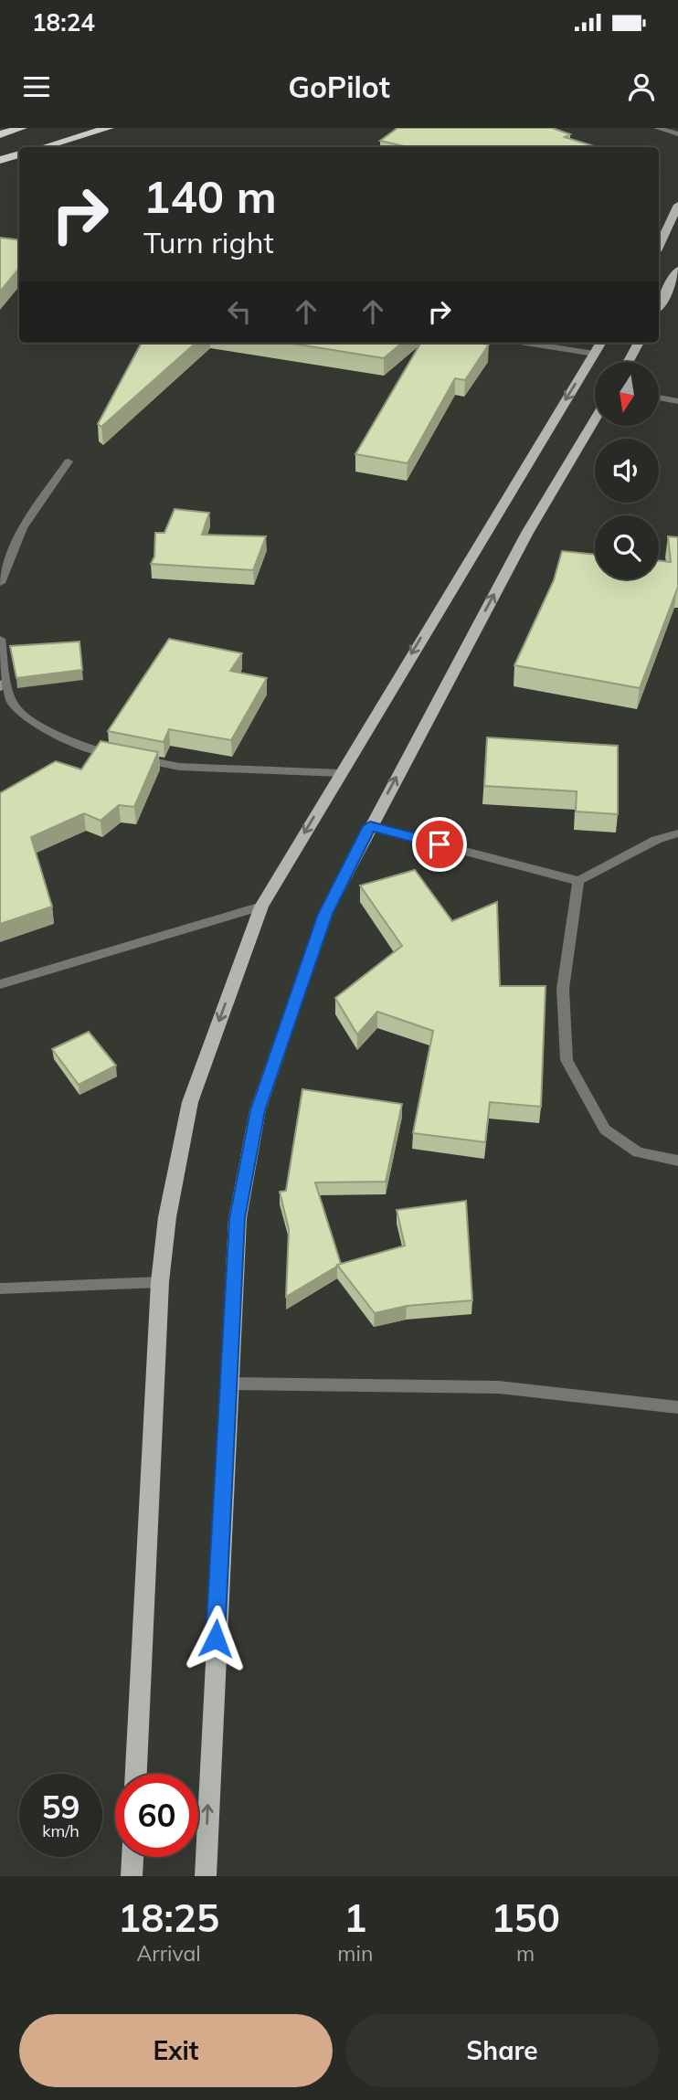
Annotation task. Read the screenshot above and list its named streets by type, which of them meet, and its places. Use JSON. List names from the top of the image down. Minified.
{"north":"bottom","page":{"status":"18:24","header":"GoPilot","turn":["140 m","Turn right"],"speed":"59 km/h","limit":"60","eta":["18:25","Arrival","1","min","150","m"],"buttons":["Exit","Share"]}}
